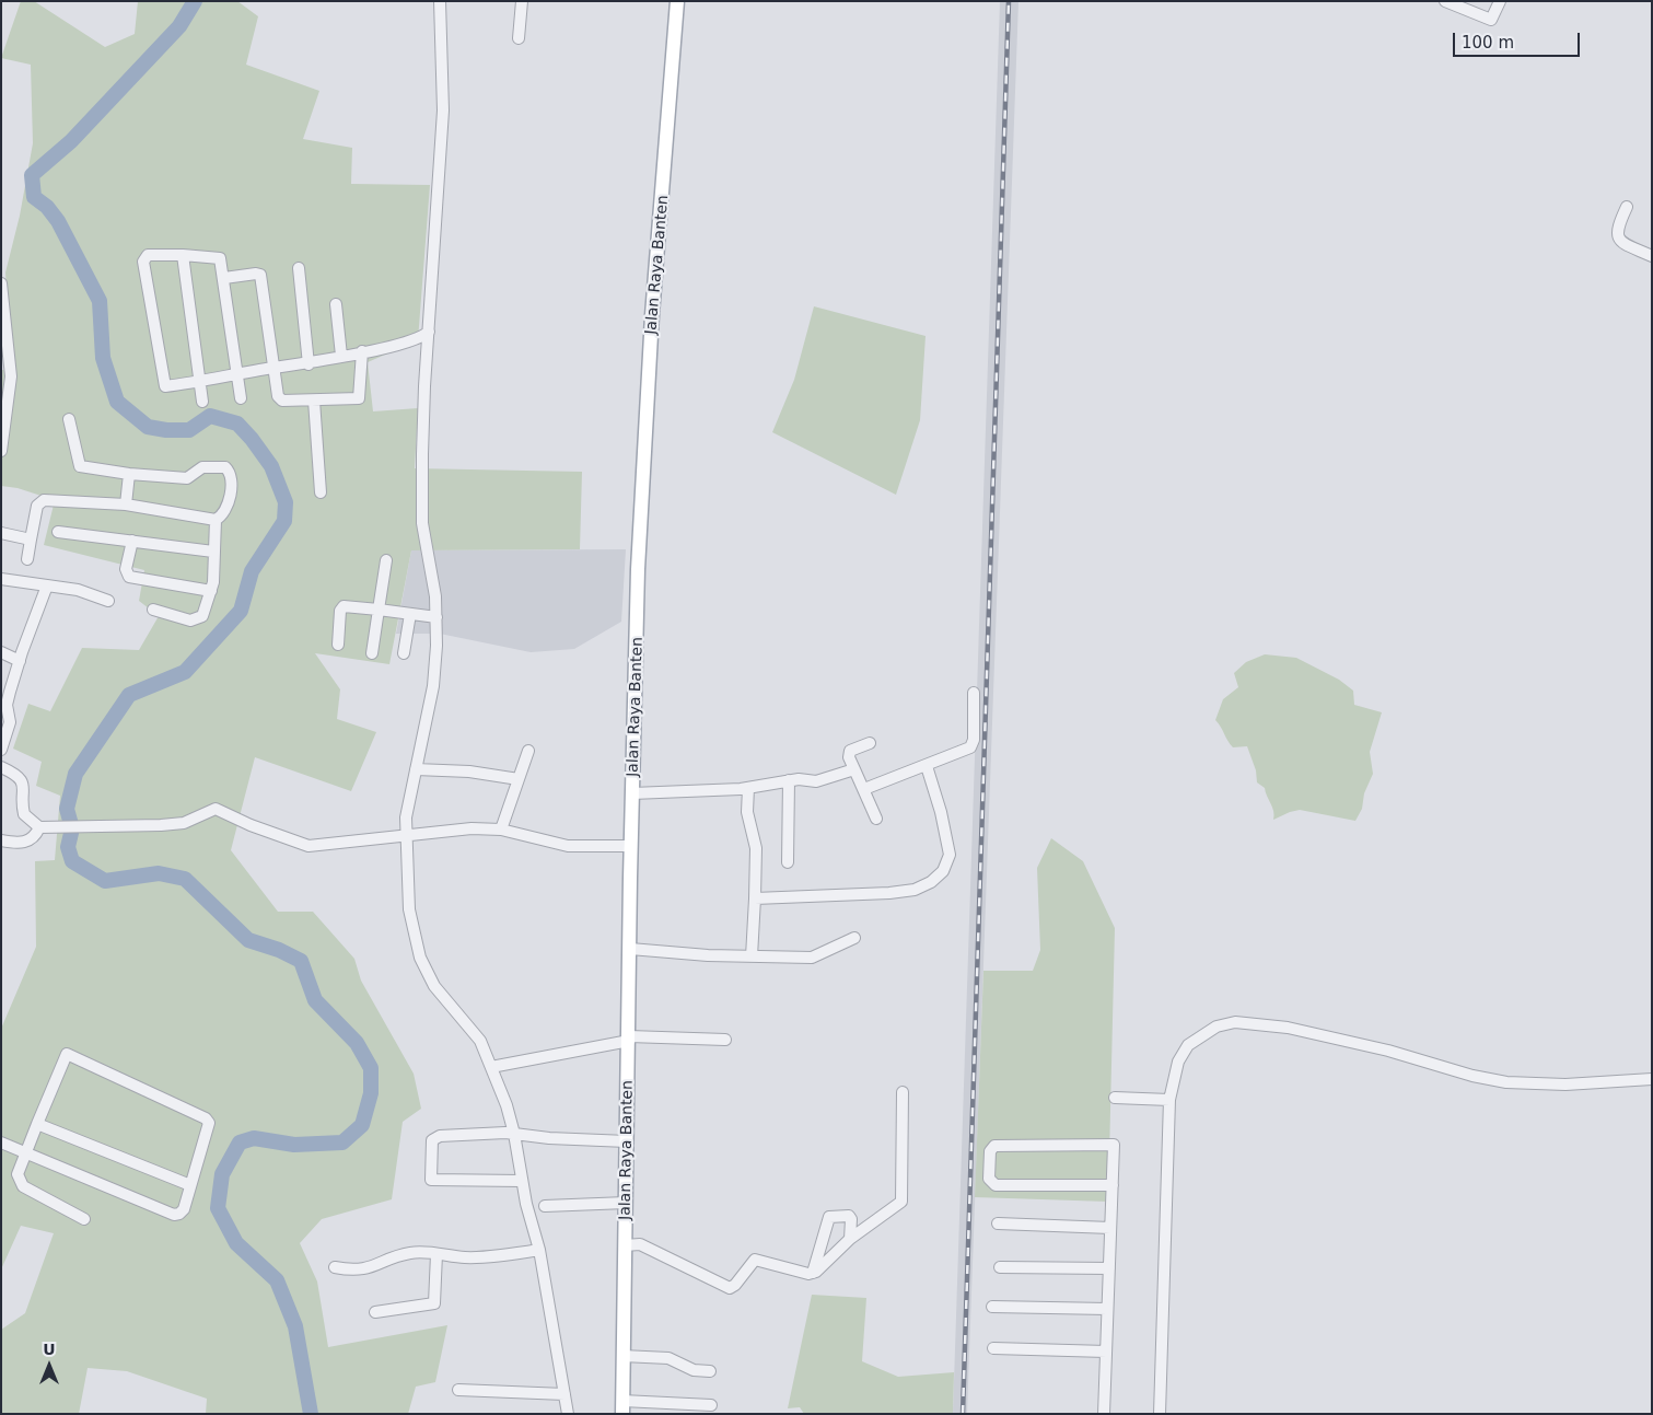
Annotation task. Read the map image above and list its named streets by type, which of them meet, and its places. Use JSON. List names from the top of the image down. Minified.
{"streets":{"main road":["Jalan Raya Banten"]},"scale_bar":"100 m","north":"top"}
